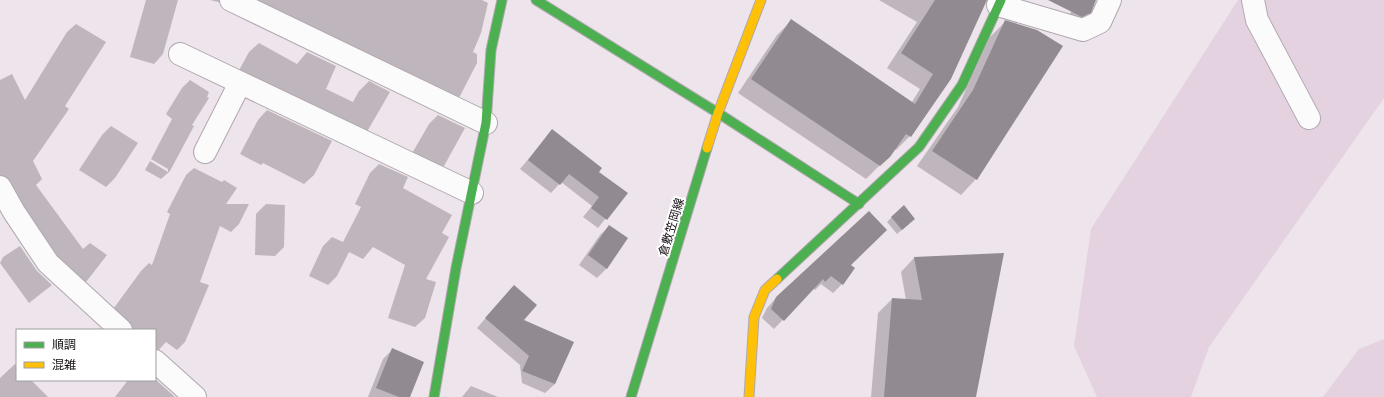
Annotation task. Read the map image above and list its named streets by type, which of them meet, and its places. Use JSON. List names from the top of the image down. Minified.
{"streets":{"street":["倉敷笠岡線"]},"legend":["順調","混雑"]}
